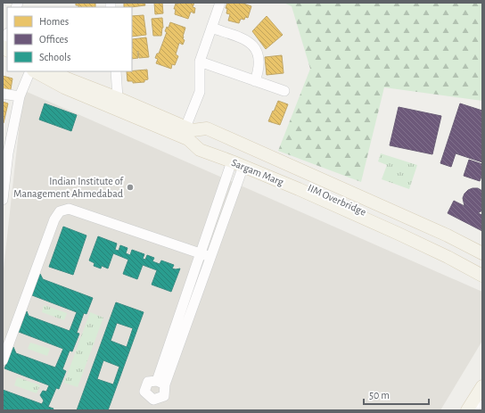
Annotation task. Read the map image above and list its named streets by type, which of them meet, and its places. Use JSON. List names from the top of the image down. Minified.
{"streets":{"main road":["Sargam Marg","IIM Overbridge"]},"crossings":[["Sargam Marg","IIM Overbridge"]],"places":["Indian Institute of Management Ahmedabad"],"legend":["Homes","Offices","Schools"],"scale_bar":"50 m"}
